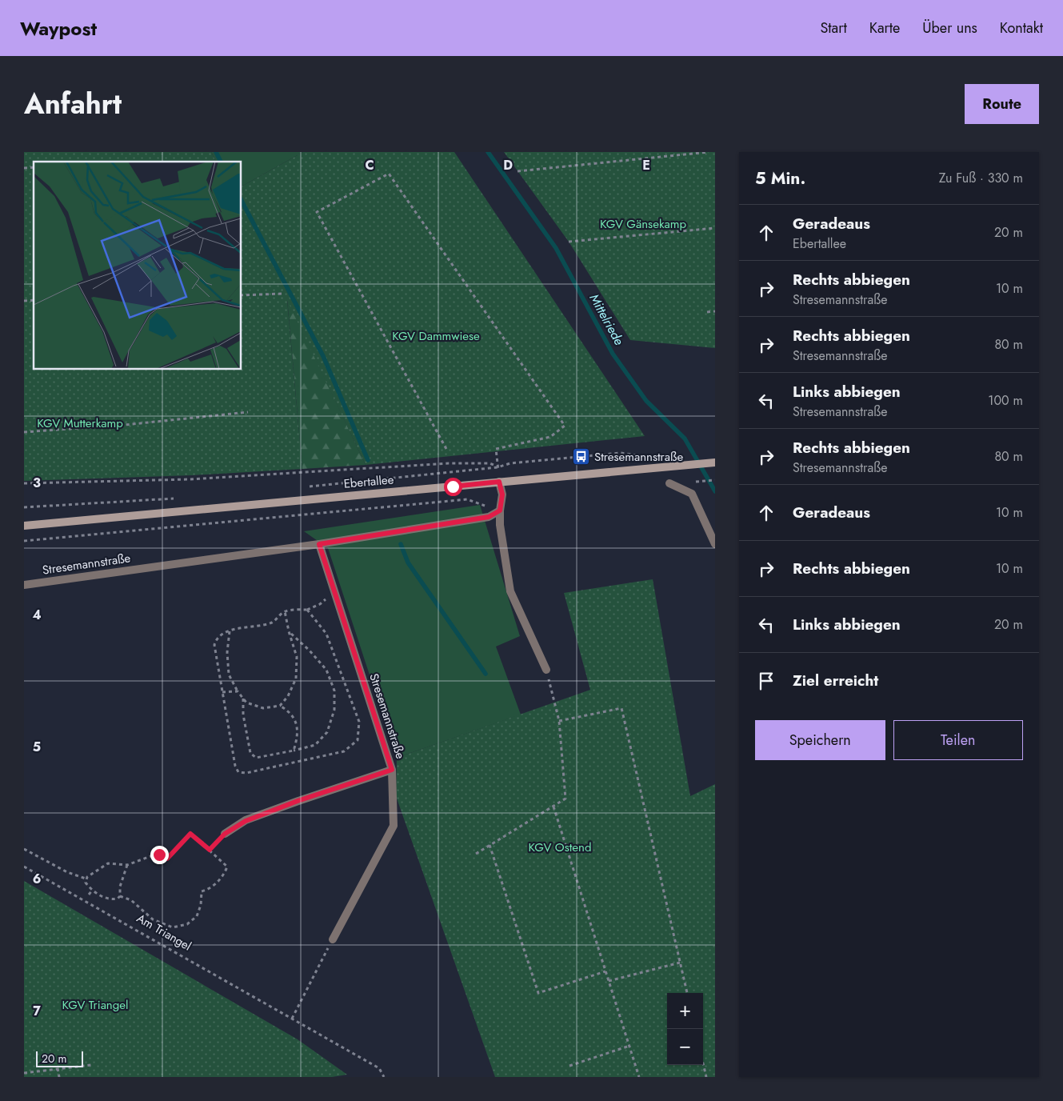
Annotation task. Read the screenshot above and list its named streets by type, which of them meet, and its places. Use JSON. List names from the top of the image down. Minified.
{"streets":{"main road":["Ebertallee"],"street":["Stresemannstraße"],"path":["Am Triangel"]},"water":["Mittelriede"],"parks":["KGV Gänsekamp","KGV Dammwiese","KGV Mutterkamp","KGV Ostend","KGV Triangel"],"places":{"bus stop":["Stresemannstraße"]},"scale_bar":"20 m","page":{"header":"Waypost","nav":["Start","Karte","Über uns","Kontakt"],"title":"Anfahrt","buttons":["Route",["Speichern","Teilen"]],"heading":["5 Min.","Zu Fuß · 330 m"],"list":[["Geradeaus","Ebertallee","20 m"],["Rechts abbiegen","Stresemannstraße","10 m"],["Rechts abbiegen","Stresemannstraße","80 m"],["Links abbiegen","Stresemannstraße","100 m"],["Rechts abbiegen","Stresemannstraße","80 m"],["Geradeaus","10 m"],["Rechts abbiegen","10 m"],["Links abbiegen","20 m"],"Ziel erreicht"],"map_buttons":["+","−"],"scale":"20 m"},"grid":{"columns":["C","D","E"],"rows":["3","4","5","6","7"]}}
